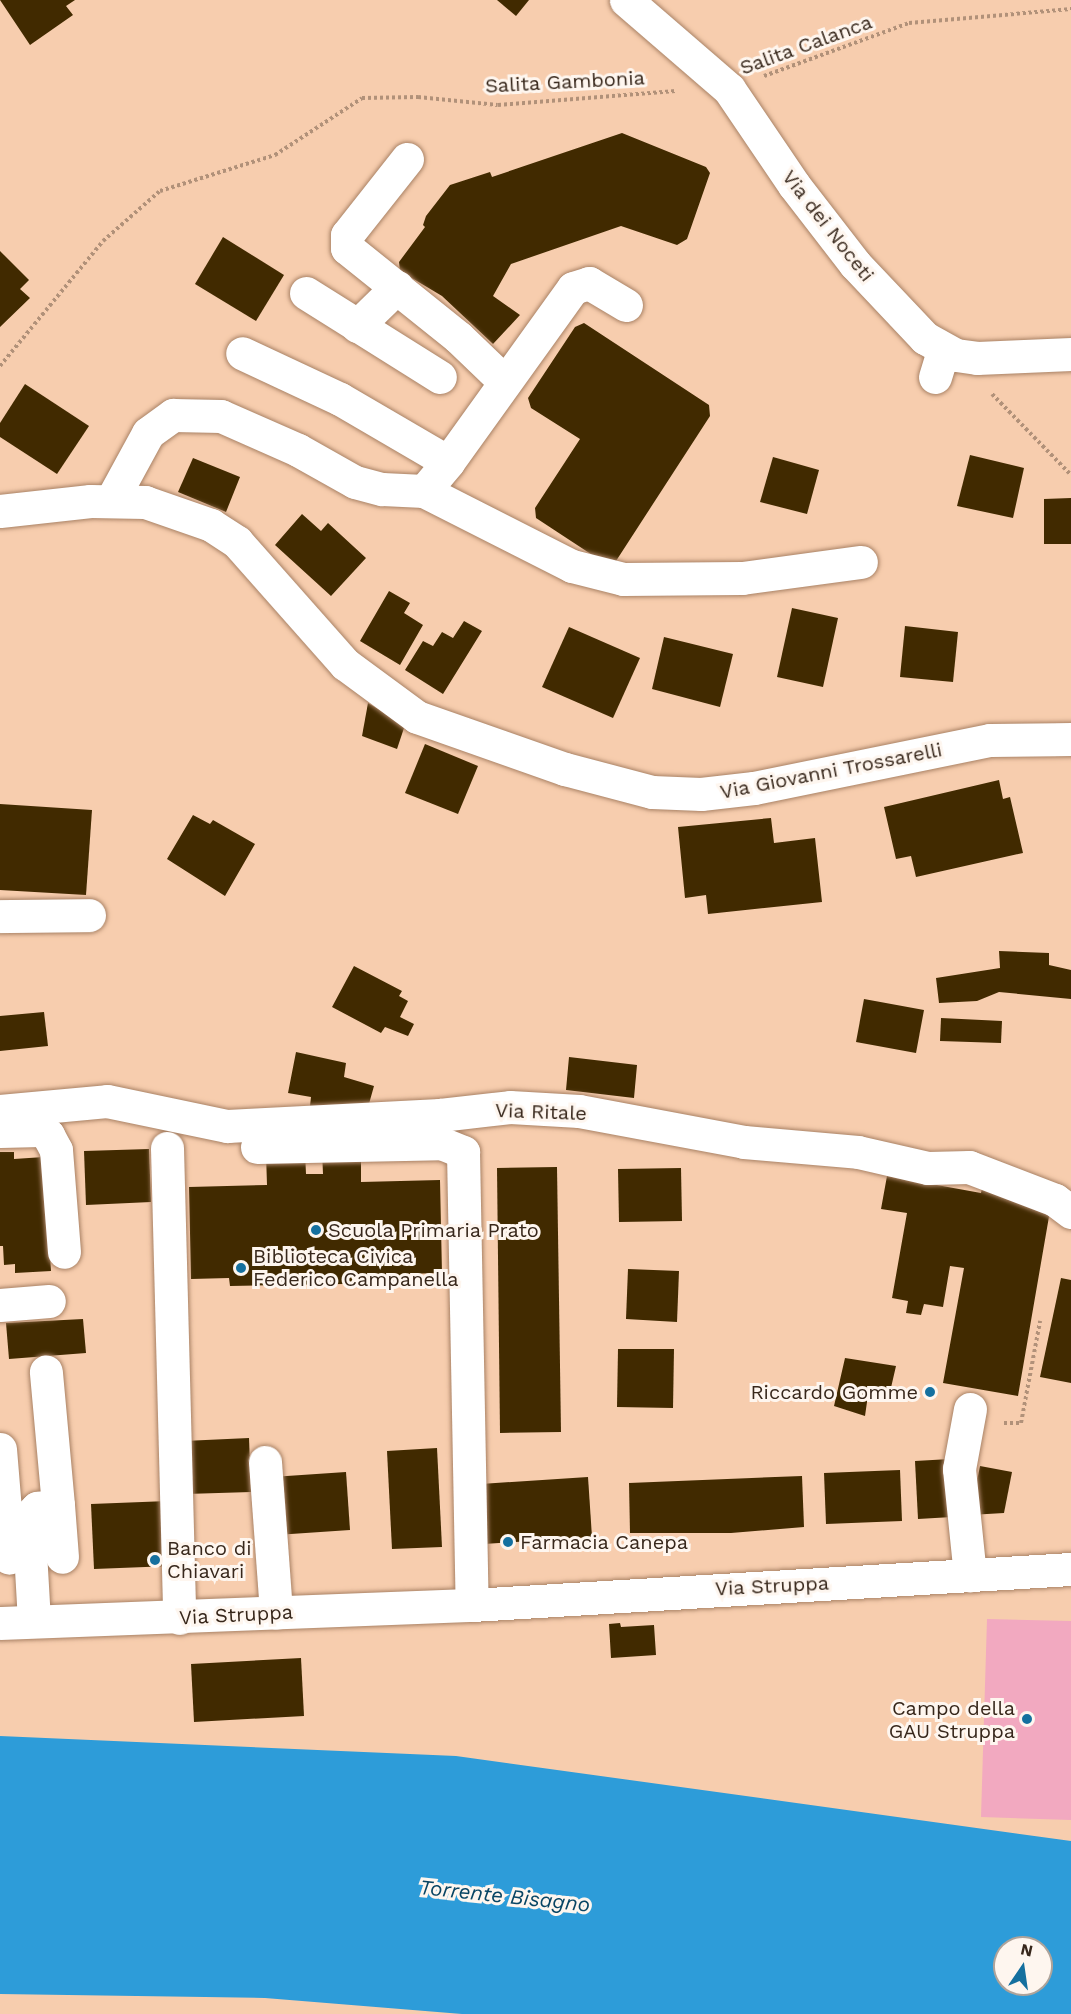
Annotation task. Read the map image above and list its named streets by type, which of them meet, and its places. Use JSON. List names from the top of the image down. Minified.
{"streets":{"street":["Via dei Noceti","Via Giovanni Trossarelli","Via Ritale","Via Struppa"],"path":["Salita Calanca","Salita Gambonia"]},"crossings":[["Salita Calanca","Salita Gambonia"],["Salita Calanca","Via dei Noceti"],["Salita Gambonia","Via dei Noceti"]],"water":["Torrente Bisagno"],"places":["Scuola Primaria Prato","Biblioteca Civica Federico Campanella","Riccardo Gomme","Farmacia Canepa","Banco di Chiavari","Campo della GAU Struppa"],"north":"top"}
